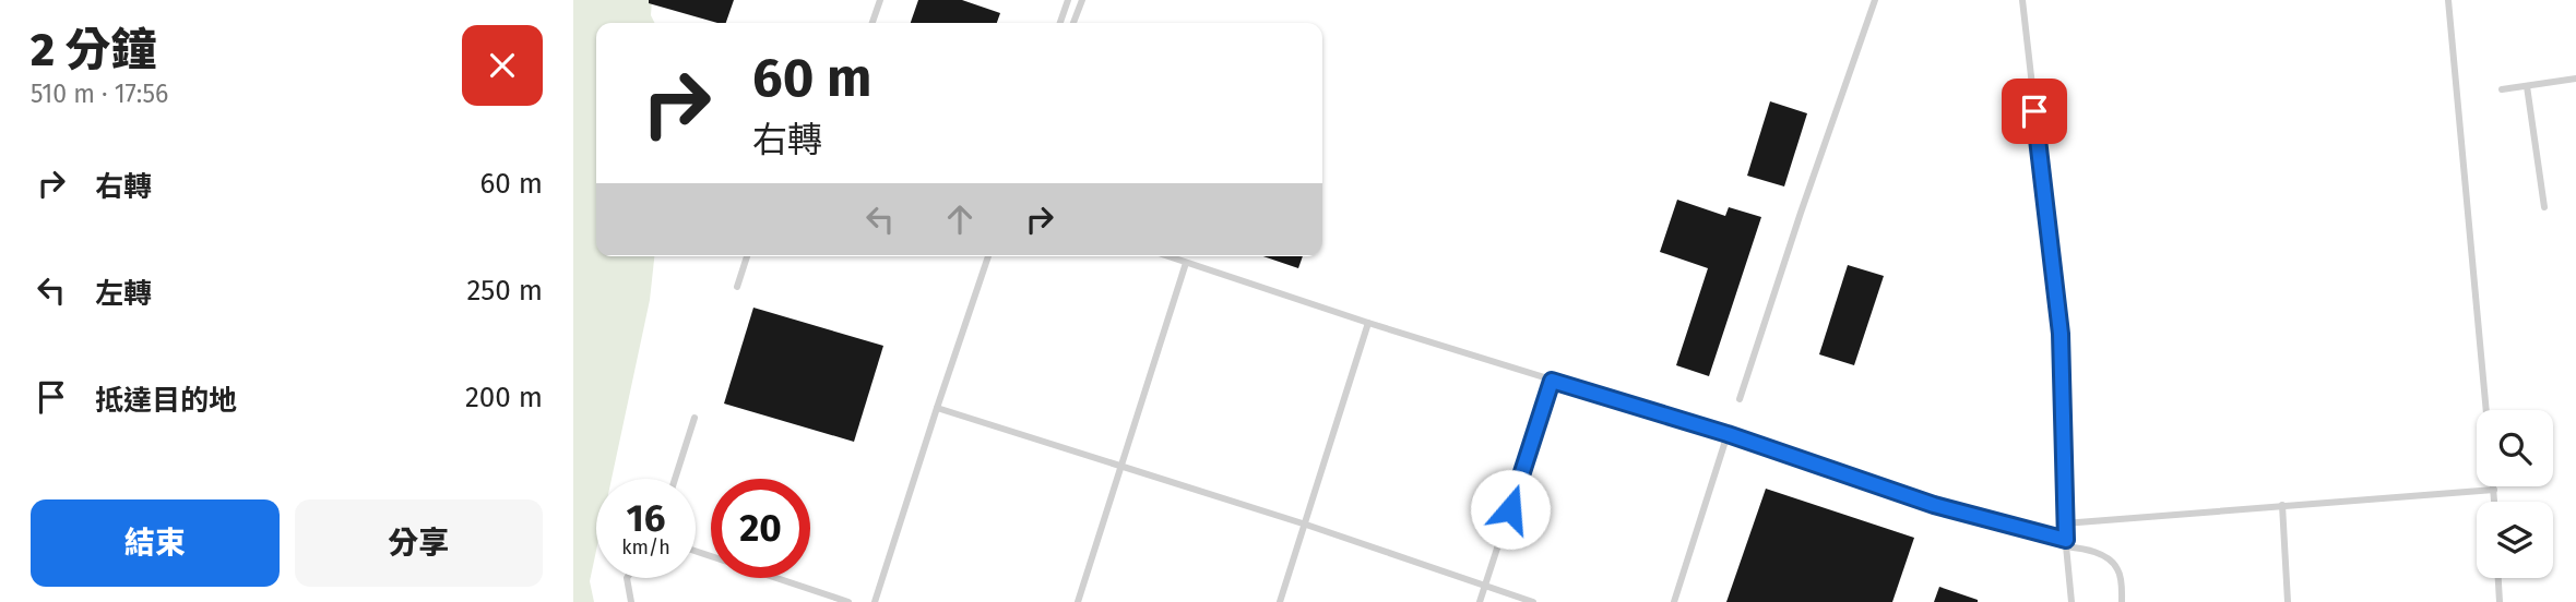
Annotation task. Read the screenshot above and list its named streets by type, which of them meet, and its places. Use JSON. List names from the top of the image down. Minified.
{"page":{"heading":["2 分鐘","510 m · 17:56"],"turn":["60 m","右轉"],"list":[{"name":"右轉","value":"60 m"},{"name":"左轉","value":"250 m"},{"name":"抵達目的地","value":"200 m"}],"speed":"16 km/h","limit":"20","buttons":["結束","分享"]}}
